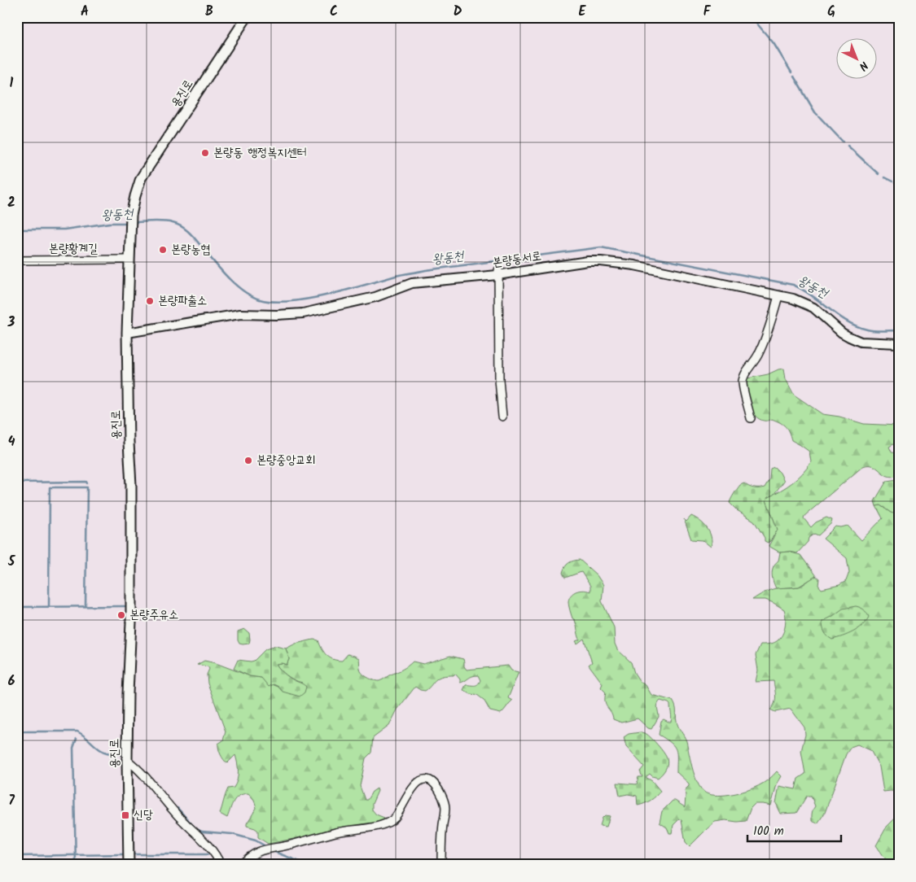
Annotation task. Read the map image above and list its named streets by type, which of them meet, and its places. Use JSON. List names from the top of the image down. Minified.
{"streets":{"main road":["용진로"],"street":["본량황계길","본량동서로"]},"crossings":[["용진로","본량황계길"],["용진로","본량동서로"]],"water":["왕동천"],"places":{"other":["본량동 행정복지센터","본량농협","본량파출소","본량중앙교회","본량주유소"],"transit":["신당"]},"scale_bar":"100 m","north":"bottom right","grid":{"columns":["A","B","C","D","E","F","G"],"rows":["1","2","3","4","5","6","7"]}}
